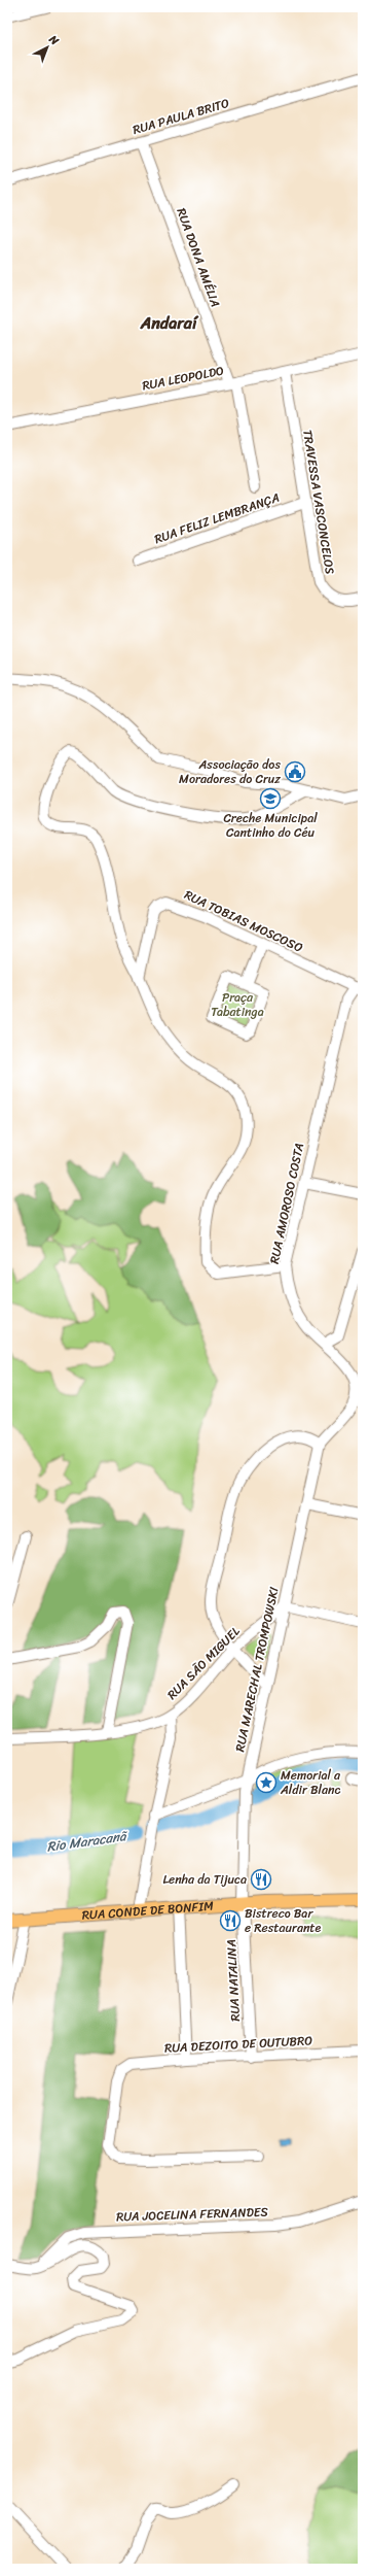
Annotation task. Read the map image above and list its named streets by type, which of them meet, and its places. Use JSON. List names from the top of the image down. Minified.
{"streets":{"main road":["RUA CONDE DE BONFIM"],"street":["RUA PAULA BRITO","RUA DONA AMÉLIA","RUA LEOPOLDO","TRAVESSA VASCONCELOS","RUA FELIZ LEMBRANÇA","RUA TOBIAS MOSCOSO","RUA AMOROSO COSTA","RUA SÃO MIGUEL","RUA MARECHAL TROMPOWSKI","RUA NATALINA","RUA DEZOITO DE OUTUBRO","RUA JOCELINA FERNANDES"]},"crossings":[["RUA PAULA BRITO","RUA DONA AMÉLIA"],["RUA DONA AMÉLIA","RUA LEOPOLDO"],["RUA LEOPOLDO","TRAVESSA VASCONCELOS"],["TRAVESSA VASCONCELOS","RUA FELIZ LEMBRANÇA"],["RUA TOBIAS MOSCOSO","RUA AMOROSO COSTA"],["RUA AMOROSO COSTA","RUA MARECHAL TROMPOWSKI"],["RUA SÃO MIGUEL","RUA MARECHAL TROMPOWSKI"],["RUA MARECHAL TROMPOWSKI","RUA CONDE DE BONFIM"],["RUA MARECHAL TROMPOWSKI","RUA NATALINA"],["RUA CONDE DE BONFIM","RUA NATALINA"],["RUA NATALINA","RUA DEZOITO DE OUTUBRO"]],"districts":["Andaraí"],"water":["Rio Maracanã"],"parks":["Praça Tabatinga"],"places":{"public building":["Associação dos Moradores do Cruz"],"school or university":["Creche Municipal Cantinho do Céu"],"place":["Memorial a Aldir Blanc"],"restaurant":["Lenha da Tijuca","Bistreco Bar e Restaurante"]},"north":"top right"}
